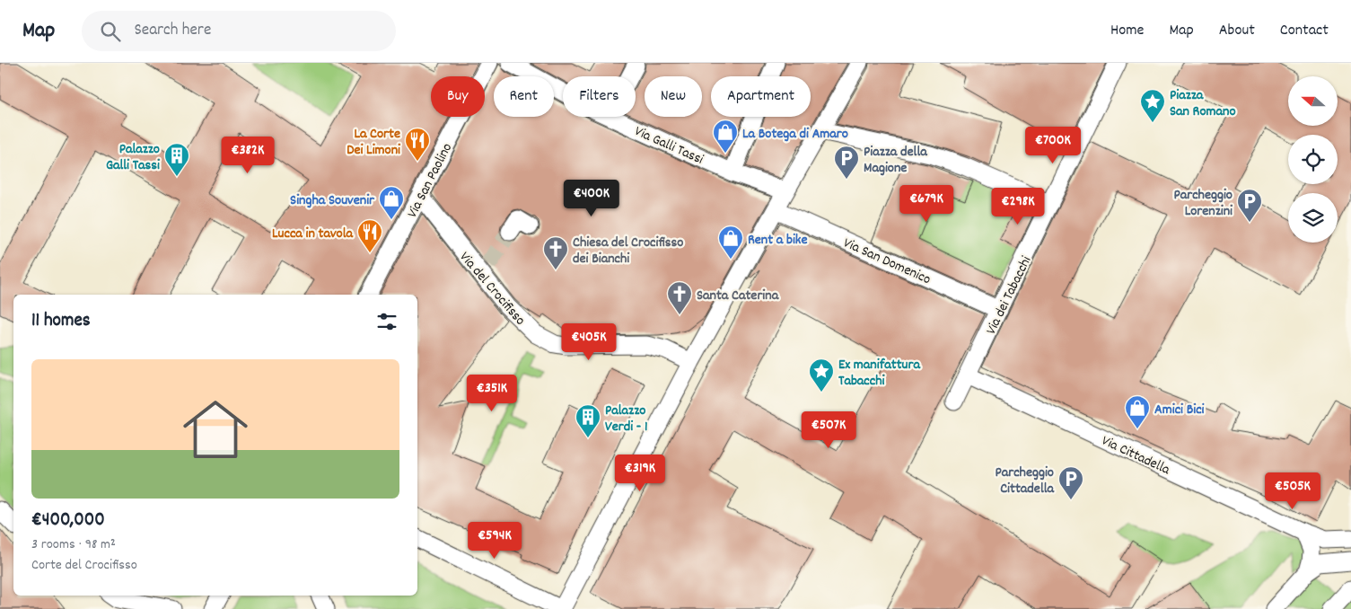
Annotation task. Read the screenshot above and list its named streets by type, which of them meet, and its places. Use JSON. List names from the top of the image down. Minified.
{"streets":{"street":["Via Galli Tassi","Via San Paolino","Via San Domenico","Via del Crocifisso","Via dei Tabacchi","Via Cittadella"]},"crossings":[["Via San Paolino","Via del Crocifisso"],["Via San Domenico","Via dei Tabacchi"],["Via dei Tabacchi","Via Cittadella"]],"places":{"place":["Piazza San Romano","Ex manifattura Tabacchi"],"shop":["La Botega di Amaro","Singha Souvenir","Rent a bike","Amici Bici"],"restaurant":["La Corte Dei Limoni","Lucca in tavola"],"building":["Palazzo Galli Tassi","Palazzo Verdi - 1"],"parking":["Piazza della Magione","Parcheggio Lorenzini","Parcheggio Cittadella"],"church":["Chiesa del Crocifisso dei Bianchi","Santa Caterina"]},"north":"left","page":{"header":"Map","search":"Search here","nav":["Home","Map","About","Contact"],"chip":["Buy","Rent","Filters","New","Apartment"],"price":["€700K","€382K","€400K","€679K","€298K","€405K","€351K","€507K","€319K","€505K","€594K"],"heading":"11 homes","list":[{"name":"€400,000","note":"3 rooms · 98 m² · Corte del Crocifisso"}]}}
